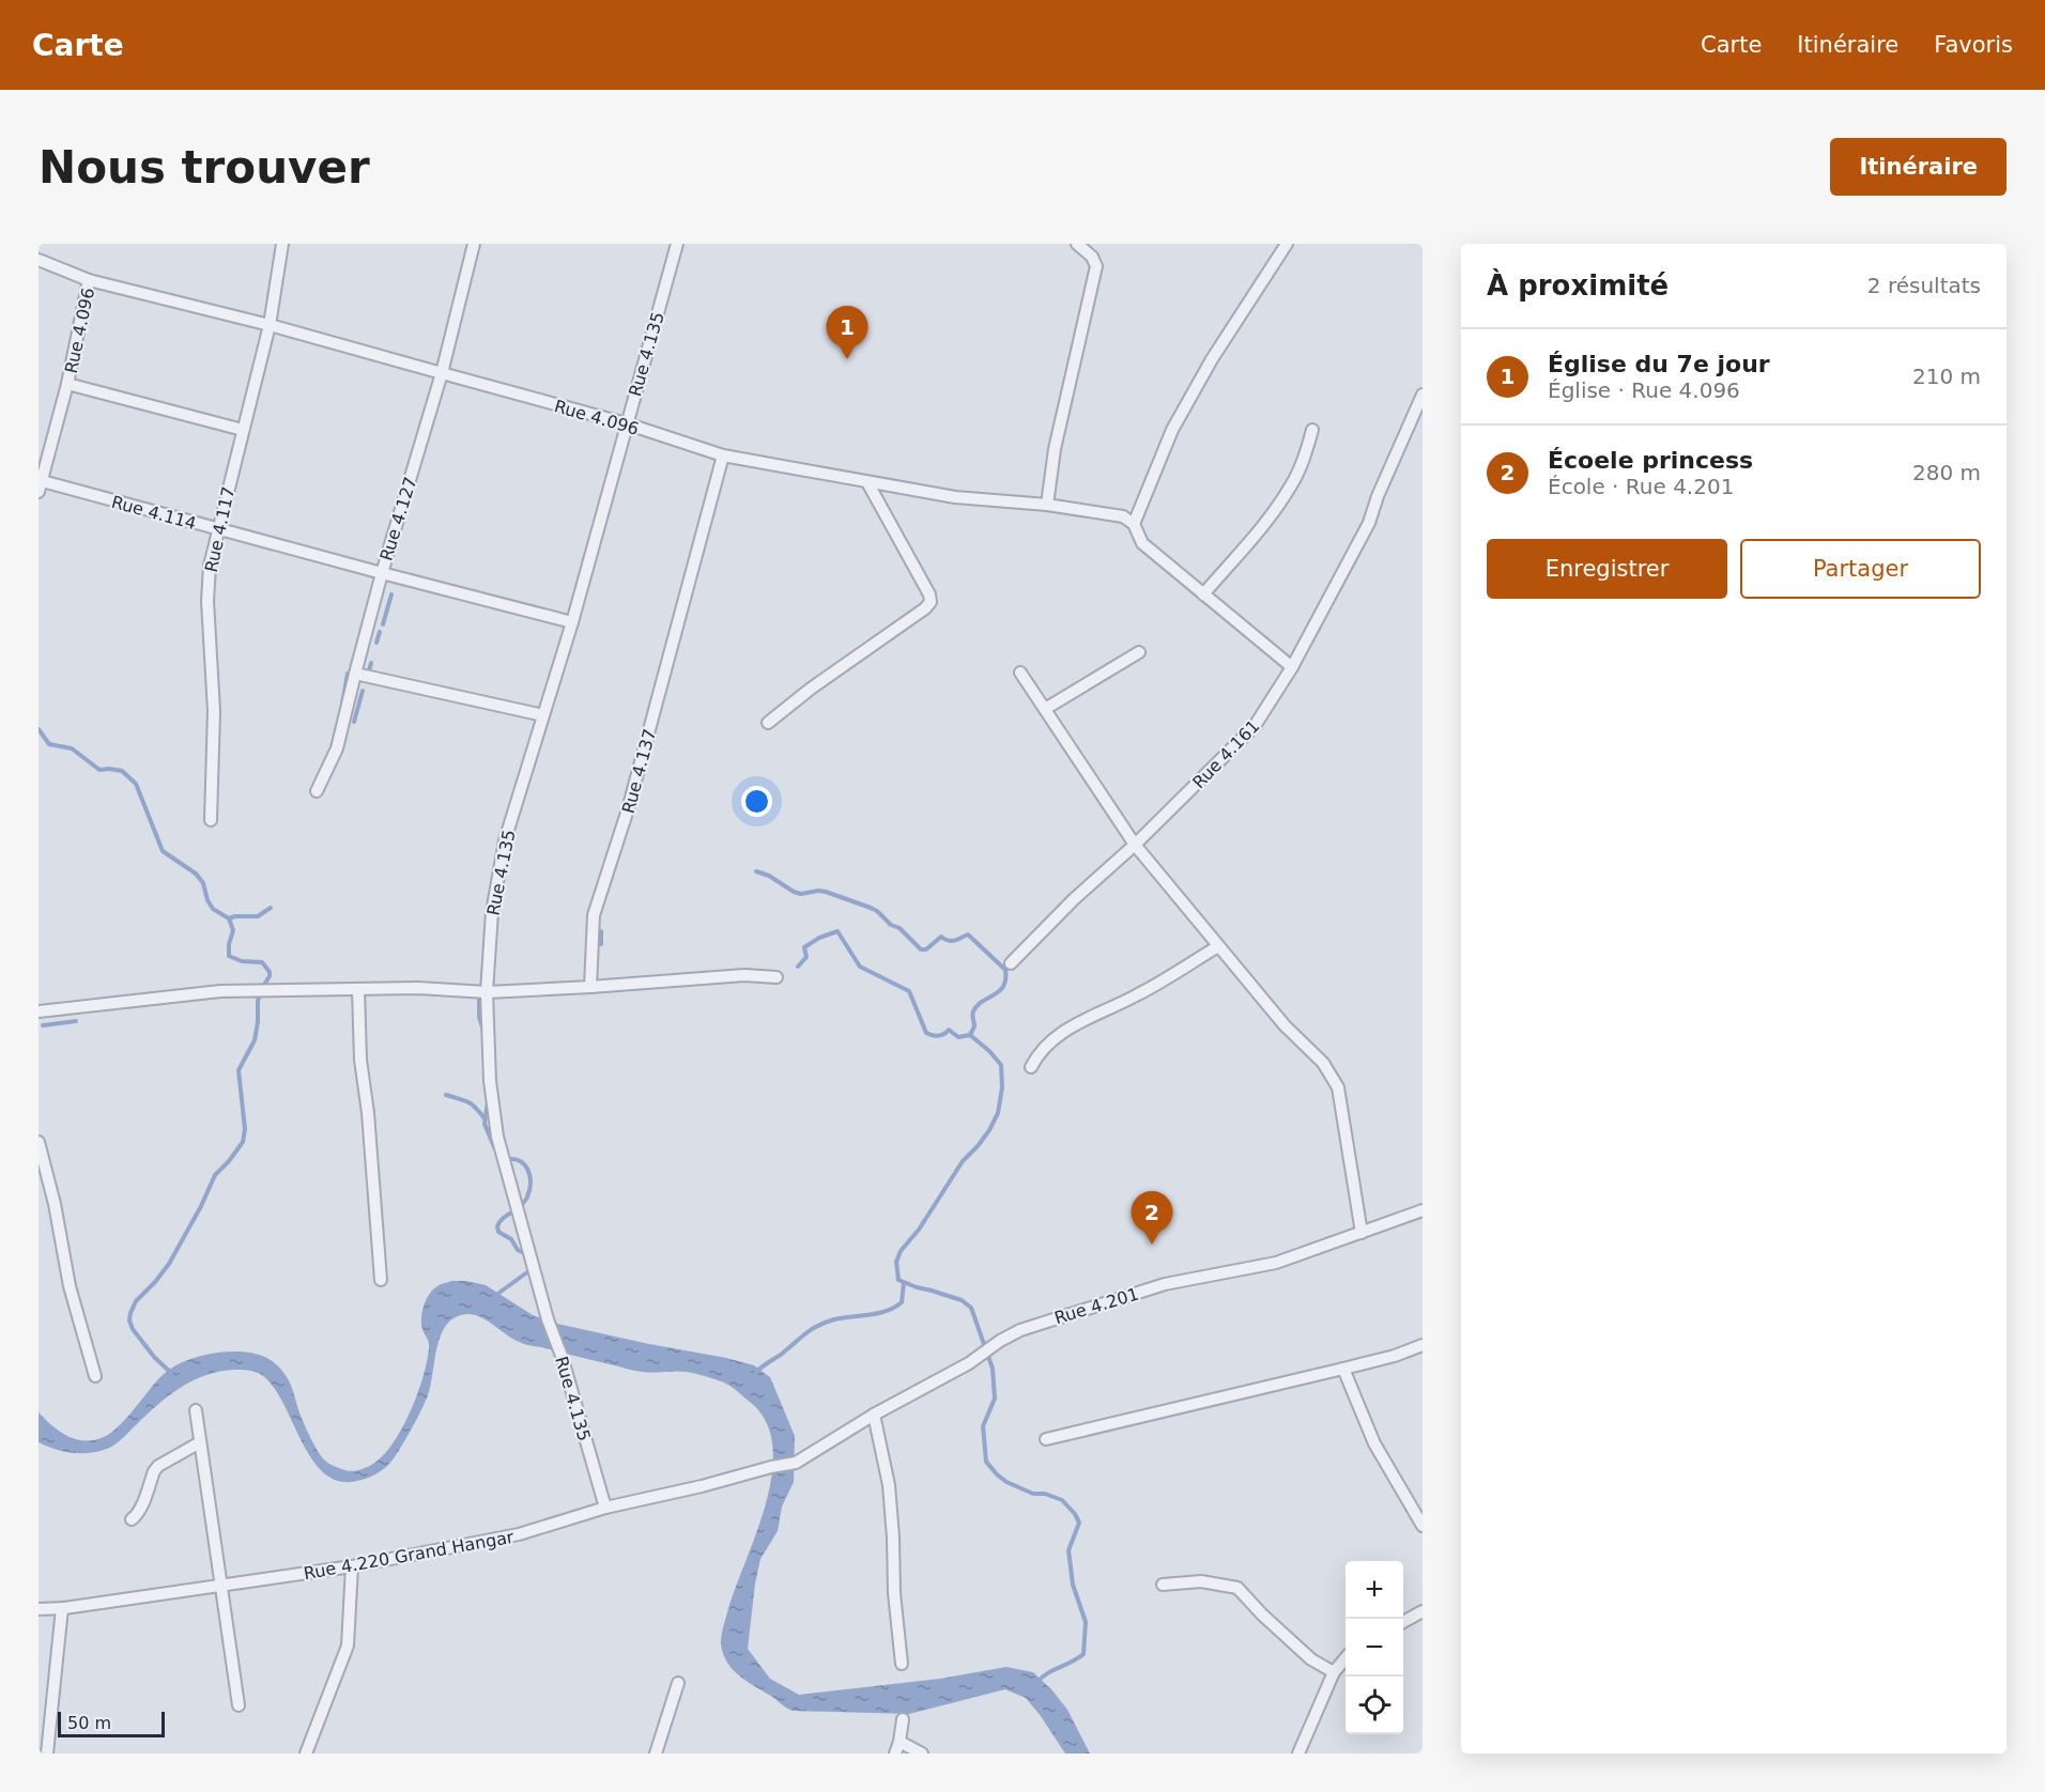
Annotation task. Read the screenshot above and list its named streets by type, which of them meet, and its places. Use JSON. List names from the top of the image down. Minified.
{"streets":{"street":["Rue 4.096","Rue 4.135","Rue 4.114","Rue 4.127","Rue 4.117","Rue 4.161","Rue 4.137","Rue 4.201","Rue 4.220 Grand Hangar"]},"crossings":[["Rue 4.096","Rue 4.135"],["Rue 4.096","Rue 4.114"],["Rue 4.096","Rue 4.127"],["Rue 4.096","Rue 4.117"],["Rue 4.096","Rue 4.137"],["Rue 4.135","Rue 4.114"],["Rue 4.135","Rue 4.220 Grand Hangar"],["Rue 4.114","Rue 4.127"],["Rue 4.114","Rue 4.117"],["Rue 4.201","Rue 4.220 Grand Hangar"]],"scale_bar":"50 m","page":{"header":"Carte","nav":["Carte","Itinéraire","Favoris"],"buttons":["Itinéraire",["Enregistrer","Partager"]],"title":"Nous trouver","heading":["À proximité","2 résultats"],"pins":["1","2"],"list":[{"mark":"1","name":"Église du 7e jour","note":"Église · Rue 4.096","value":"210 m"},{"mark":"2","name":"Écoele princess","note":"École · Rue 4.201","value":"280 m"}],"map_buttons":["+","−"],"scale":"50 m"}}
